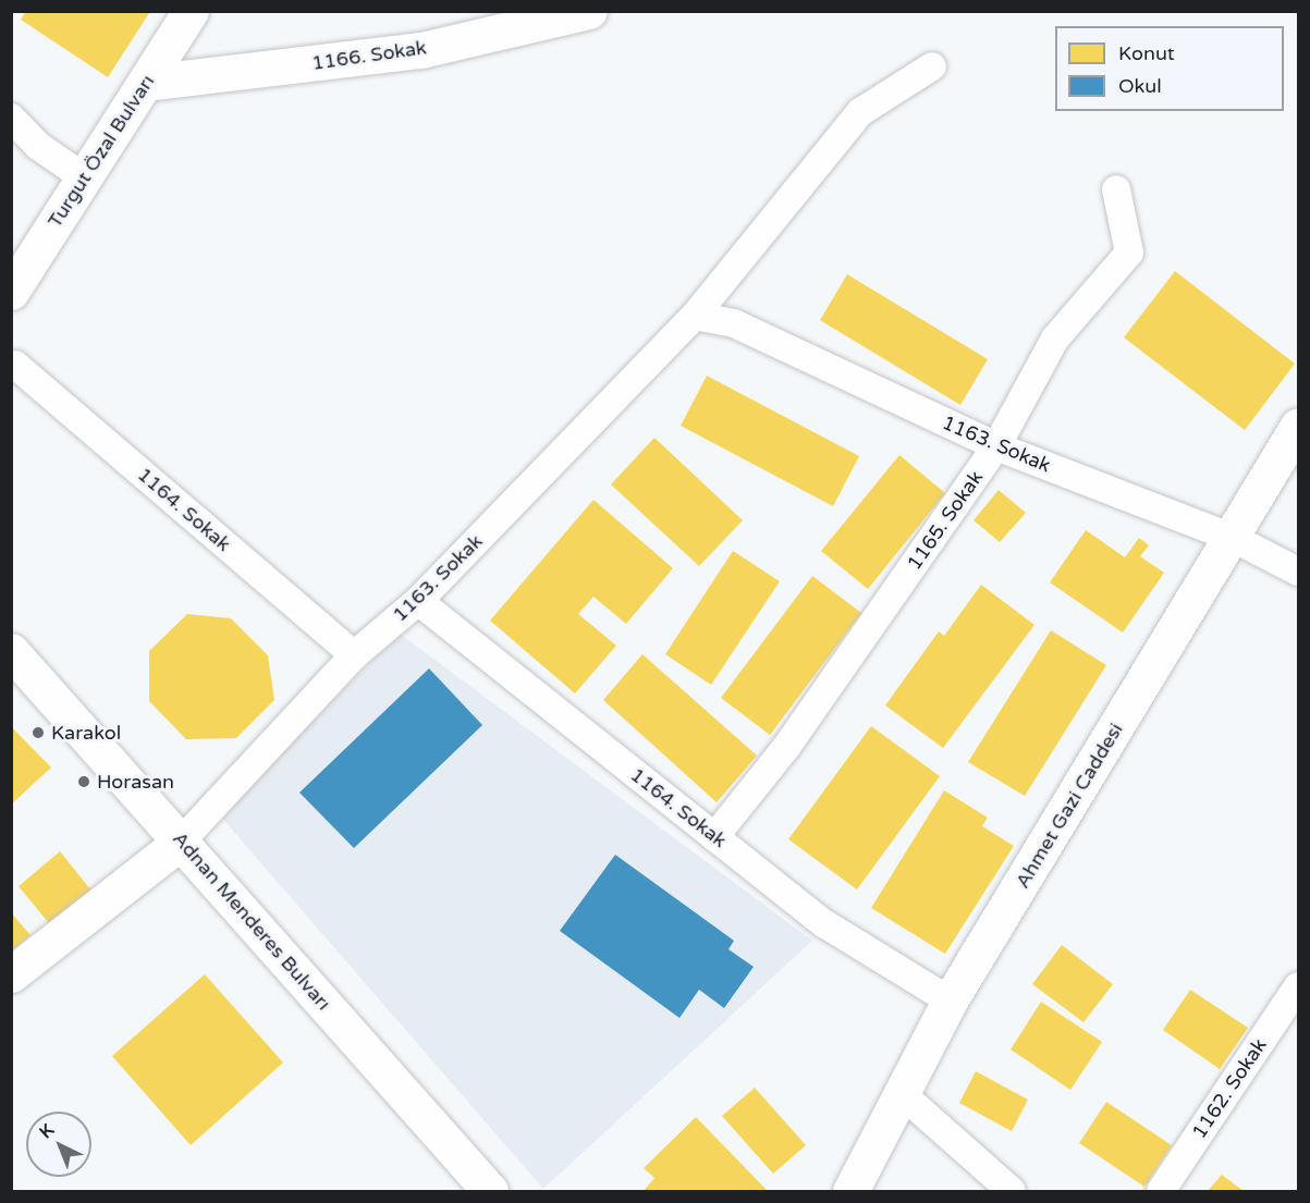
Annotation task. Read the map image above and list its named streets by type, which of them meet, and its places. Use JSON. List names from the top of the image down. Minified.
{"streets":{"street":["1166. Sokak","Turgut Özal Bulvarı","1163. Sokak","1164. Sokak","1165. Sokak","Ahmet Gazi Caddesi","Adnan Menderes Bulvarı","1162. Sokak"]},"crossings":[["1166. Sokak","Turgut Özal Bulvarı"],["1163. Sokak","1164. Sokak"],["1163. Sokak","1165. Sokak"],["1163. Sokak","Ahmet Gazi Caddesi"],["1163. Sokak","Adnan Menderes Bulvarı"],["1164. Sokak","1165. Sokak"],["1164. Sokak","Ahmet Gazi Caddesi"]],"places":["Karakol","Horasan"],"legend":["Konut","Okul"],"north":"top left"}
